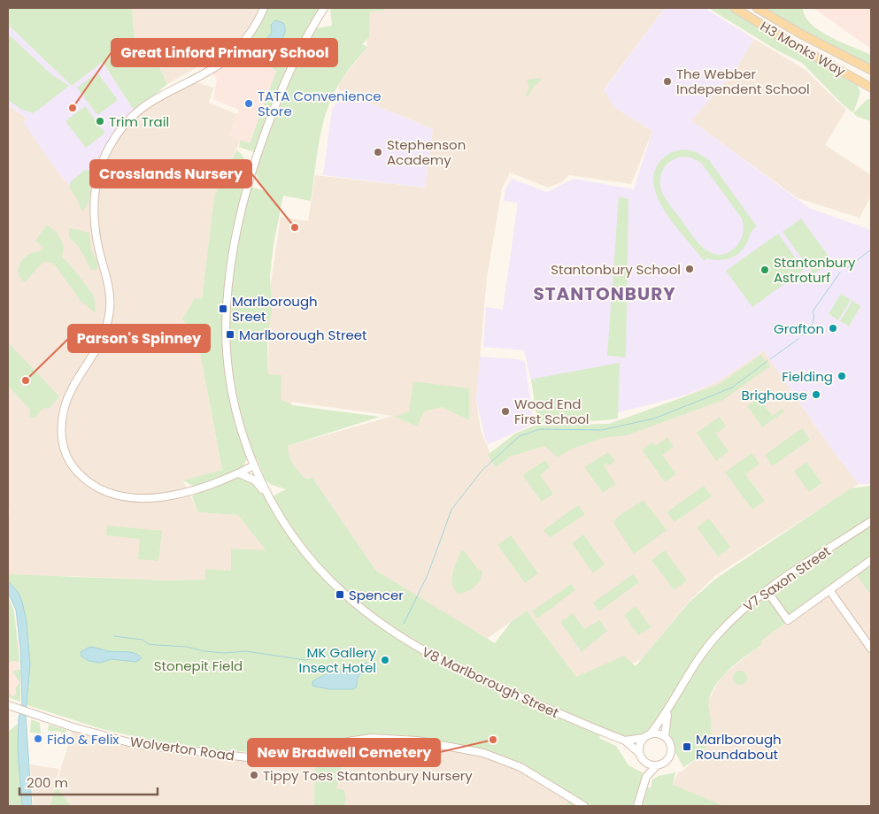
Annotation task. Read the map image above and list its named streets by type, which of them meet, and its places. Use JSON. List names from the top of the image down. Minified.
{"streets":{"main road":["H3 Monks Way"],"street":["V7 Saxon Street","V8 Marlborough Street","Wolverton Road"]},"crossings":[["V7 Saxon Street","V8 Marlborough Street"]],"districts":["STANTONBURY"],"parks":["Stonepit Field"],"places":{"other":["The Webber Independent School","TATA Convenience Store","Great Linford Primary School","Trim Trail","Stephenson Academy","Crosslands Nursery","Stantonbury School","Stantonbury Astroturf","Grafton","Fielding","Parson's Spinney","Brighouse","Wood End First School","MK Gallery Insect Hotel","Fido & Felix","New Bradwell Cemetery","Tippy Toes Stantonbury Nursery"],"transit":["Marlborough Sreet","Marlborough Street","Spencer","Marlborough Roundabout"]},"scale_bar":"200 m"}
